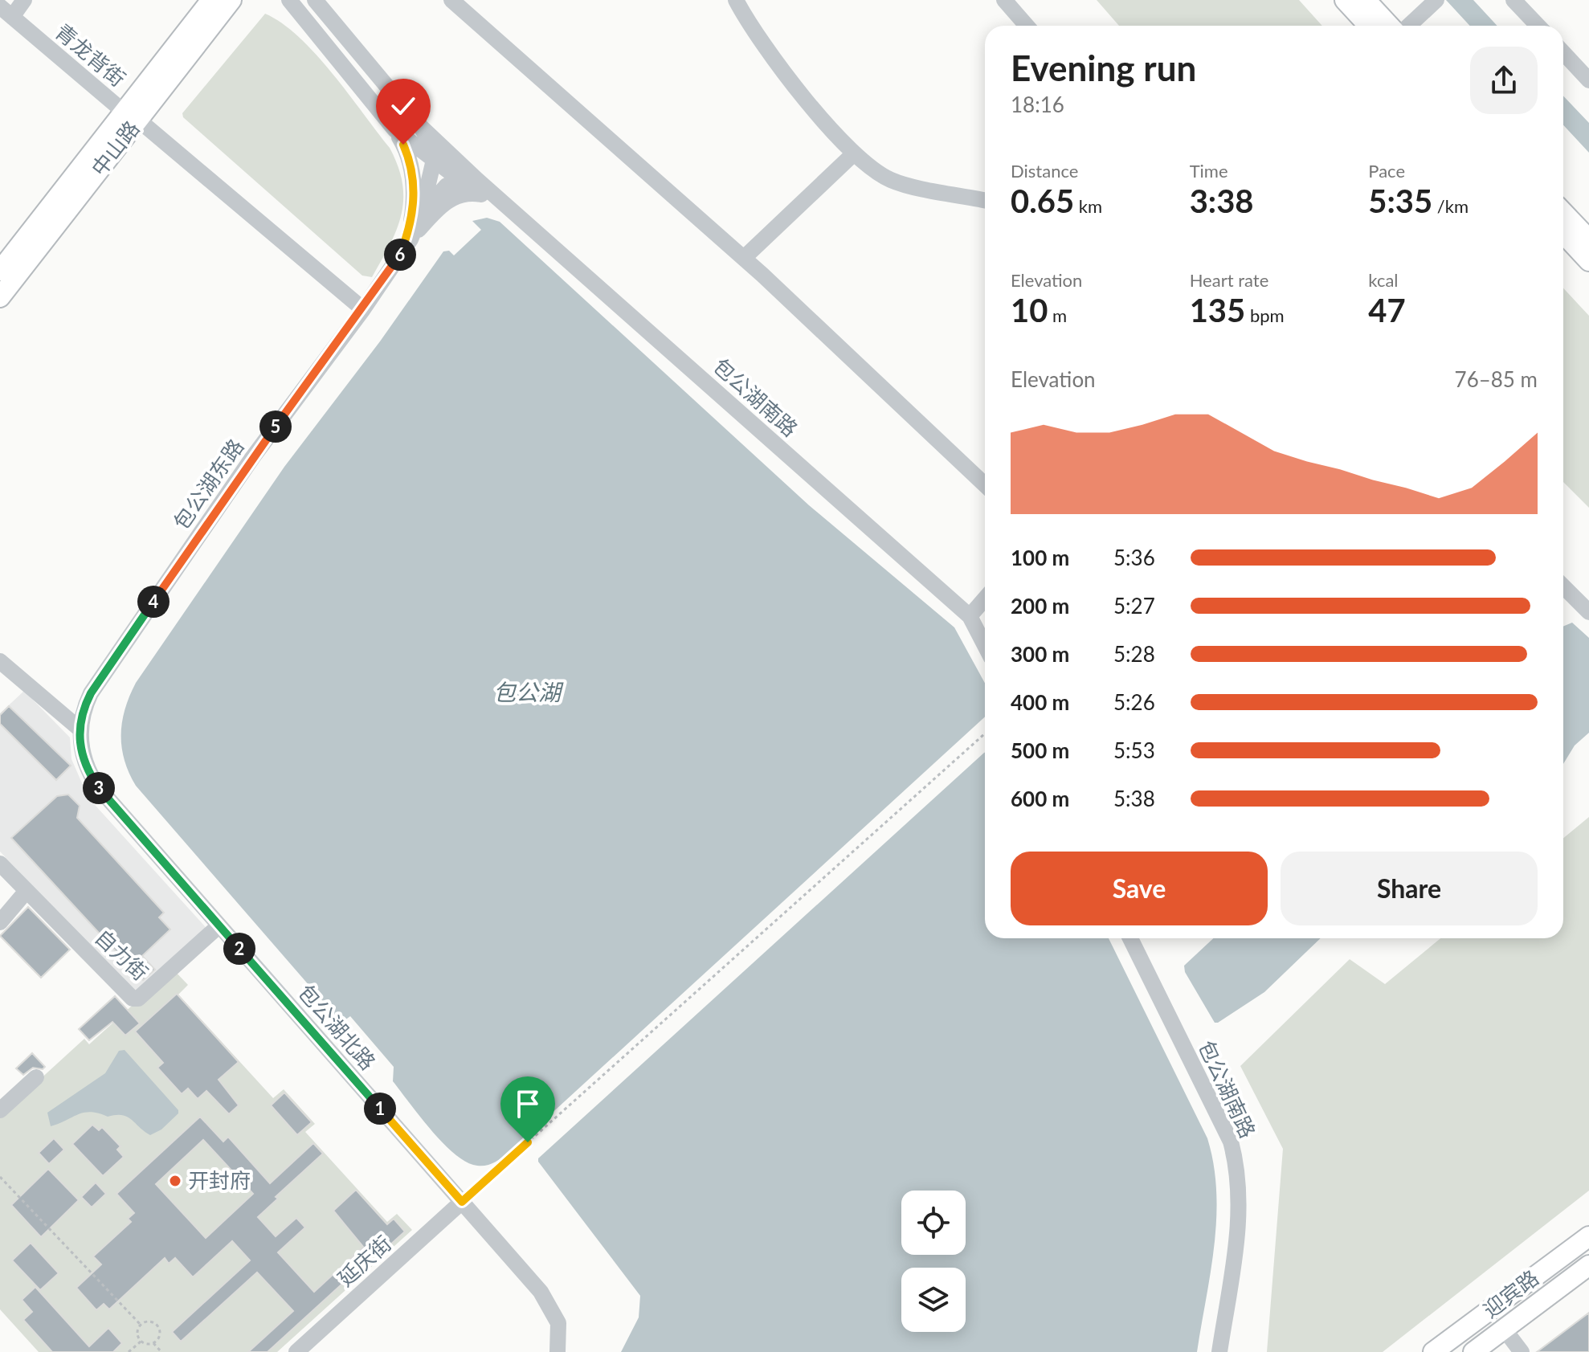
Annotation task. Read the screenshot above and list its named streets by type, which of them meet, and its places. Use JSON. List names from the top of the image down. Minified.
{"streets":{"main road":["中山路","迎宾路"],"street":["青龙背街","包公湖南路","包公湖东路","自力街","包公湖北路","延庆街"]},"crossings":[["青龙背街","中山路"],["青龙背街","包公湖东路"],["包公湖南路","包公湖东路"],["包公湖东路","包公湖北路"],["自力街","包公湖北路"],["包公湖北路","延庆街"]],"water":["包公湖"],"places":["开封府"],"page":{"heading":["Evening run","18:16"],"stats":[["Distance","0.65 km"],["Time","3:38"],["Pace","5:35 /km"],["Elevation","10 m"],["Heart rate","135 bpm"],["kcal","47"]],"pins":["6","5","4","3","2","1"],"chart":["Elevation","76–85 m"],"list":[{"name":"100 m","note":"5:36"},{"name":"200 m","note":"5:27"},{"name":"300 m","note":"5:28"},{"name":"400 m","note":"5:26"},{"name":"500 m","note":"5:53"},{"name":"600 m","note":"5:38"}],"buttons":["Save","Share"]}}
